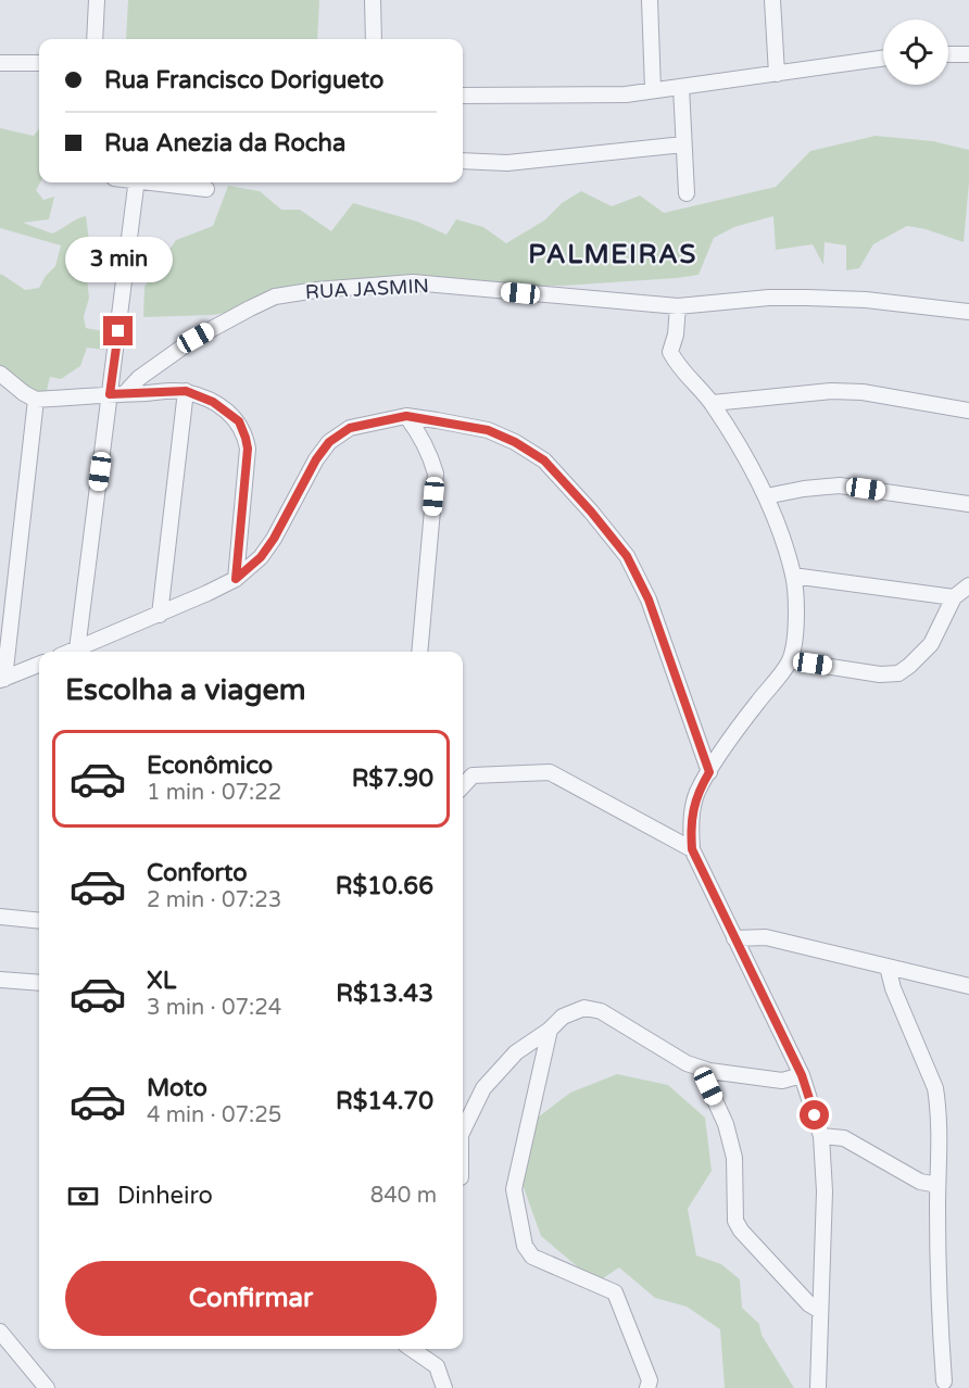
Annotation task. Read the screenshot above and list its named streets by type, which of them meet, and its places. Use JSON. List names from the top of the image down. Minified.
{"streets":{"street":["RUA JASMIN"]},"districts":["PALMEIRAS"],"page":{"banner":["Rua Francisco Dorigueto","Rua Anezia da Rocha"],"bubble":"3 min","heading":"Escolha a viagem","list":[{"name":"Econômico","note":"1 min · 07:22","value":"R$7.90"},{"name":"Conforto","note":"2 min · 07:23","value":"R$10.66"},{"name":"XL","note":"3 min · 07:24","value":"R$13.43"},{"name":"Moto","note":"4 min · 07:25","value":"R$14.70"}],"pay":["Dinheiro","840 m"],"buttons":"Confirmar"}}
